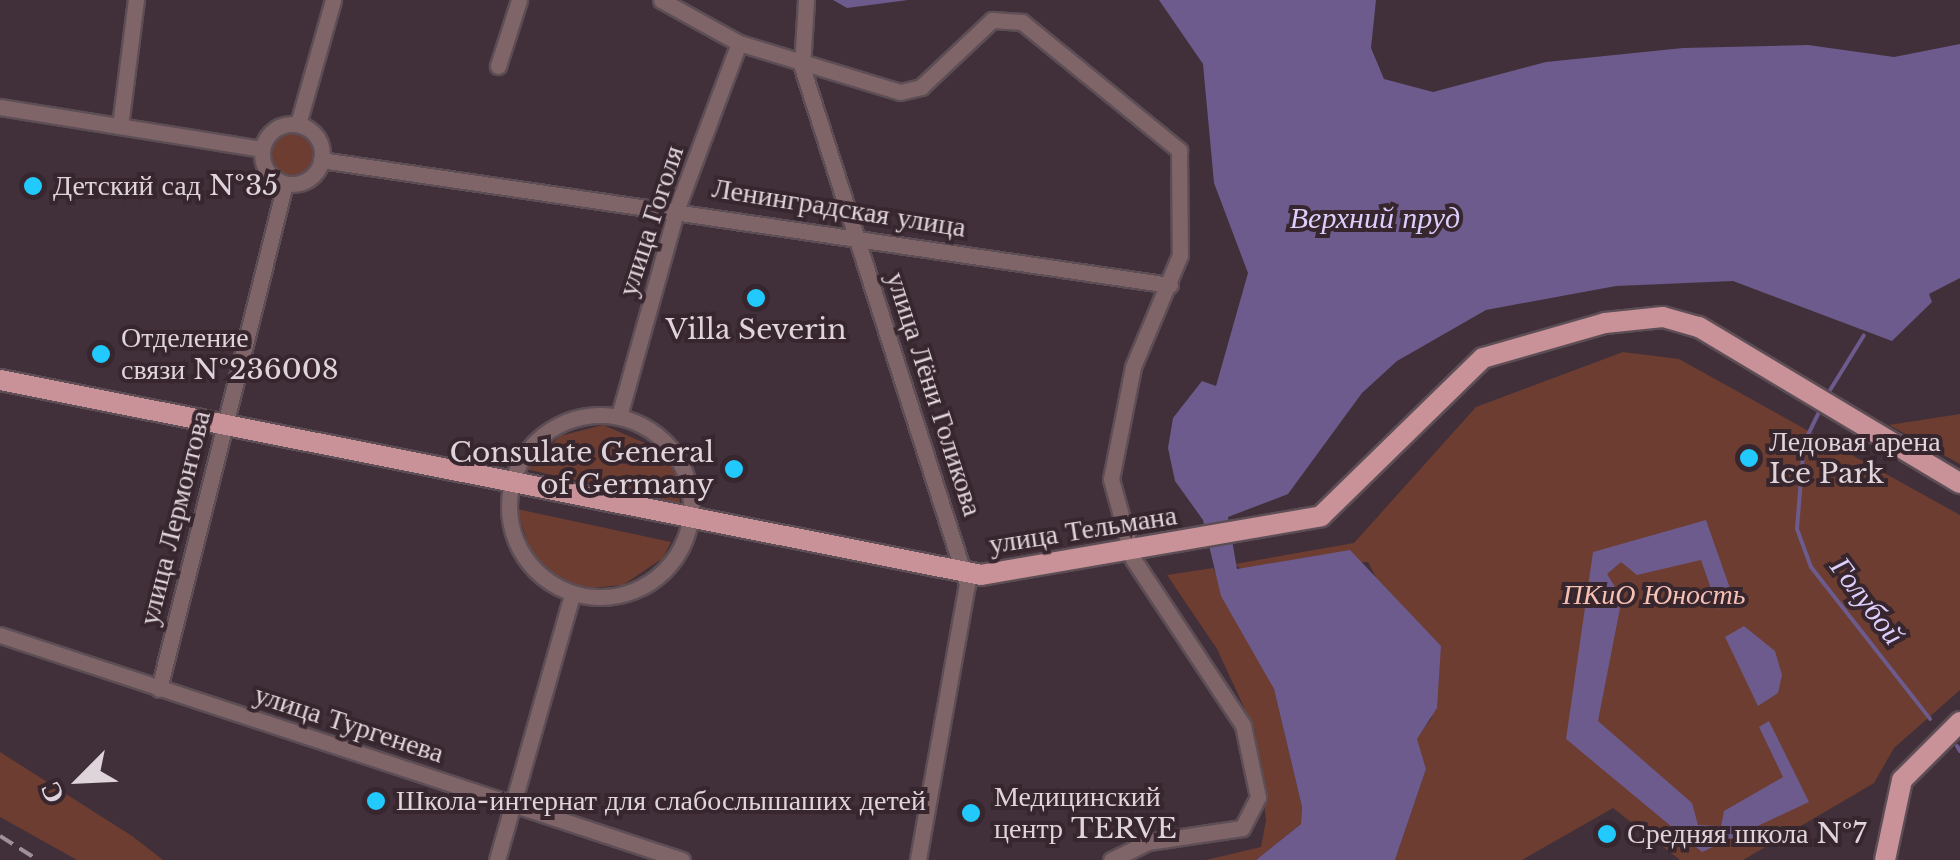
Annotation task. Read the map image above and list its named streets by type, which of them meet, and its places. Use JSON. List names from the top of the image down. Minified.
{"streets":{"main road":["улица Тельмана"],"street":["Ленинградская улица","улица Гоголя","улица Лёни Голикова","улица Лермонтова","улица Тургенева"]},"crossings":[["Ленинградская улица","улица Гоголя"],["Ленинградская улица","улица Лёни Голикова"],["Ленинградская улица","улица Лермонтова"],["улица Лёни Голикова","улица Тельмана"],["улица Лермонтова","улица Тельмана"],["улица Лермонтова","улица Тургенева"]],"water":["Верхний пруд","Голубой"],"parks":["ПКиО Юность"],"places":["Детский сад №35","Villa Severin","Отделение связи №236008","Ледовая арена Ice Park","Consulate General of Germany","Школа-интернат для слабослышаших детей","Медицинский центр TERVE","Средняя школа №7"],"north":"bottom left"}
